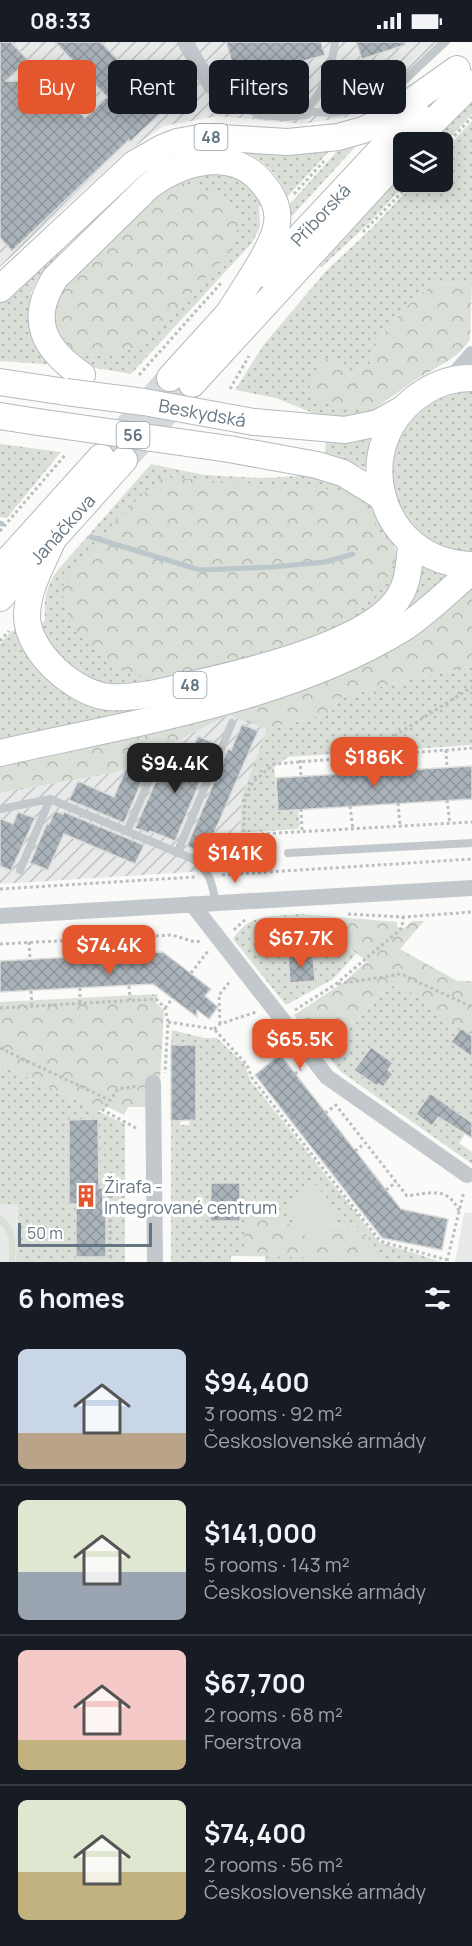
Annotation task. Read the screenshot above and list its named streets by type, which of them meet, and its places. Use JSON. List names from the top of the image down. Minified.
{"streets":{"main road":["48","Příborská","Beskydská","56","Janáčkova"]},"crossings":[["48","Příborská"],["48","Beskydská"]],"places":{"building":["Žirafa - Integrované centrum"]},"scale_bar":"50 m","page":{"status":"08:33","chip":["Buy","Rent","Filters","New"],"price":["$186K","$94.4K","$141K","$67.7K","$74.4K","$65.5K"],"scale":"50 m","heading":"6 homes","list":[{"name":"$94,400","note":"3 rooms · 92 m² · Československé armády"},{"name":"$141,000","note":"5 rooms · 143 m² · Československé armády"},{"name":"$67,700","note":"2 rooms · 68 m² · Foerstrova"},{"name":"$74,400","note":"2 rooms · 56 m² · Československé armády"}]}}
